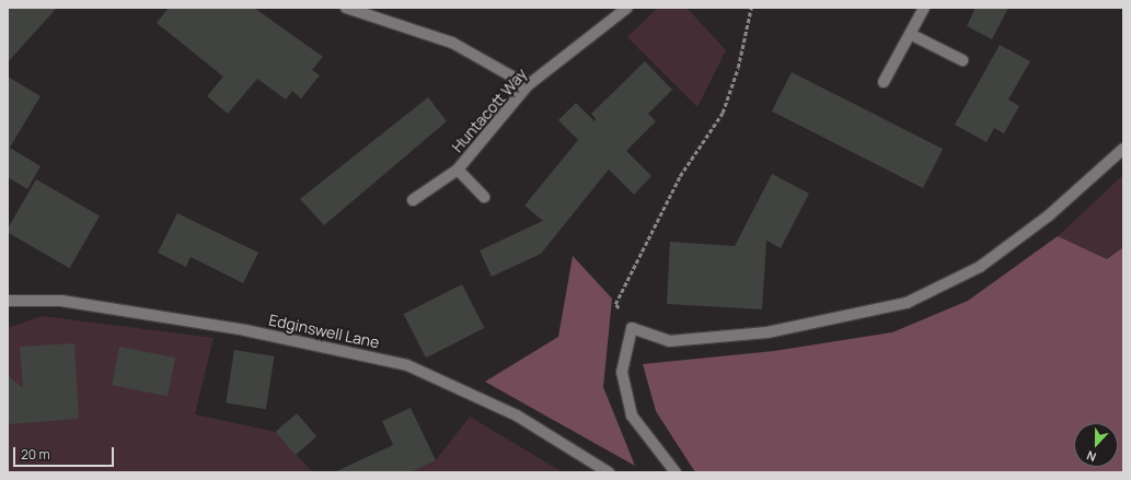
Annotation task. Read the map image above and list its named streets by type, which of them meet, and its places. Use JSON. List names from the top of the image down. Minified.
{"streets":{"street":["Huntacott Way","Edginswell Lane"]},"scale_bar":"20 m","north":"bottom"}
